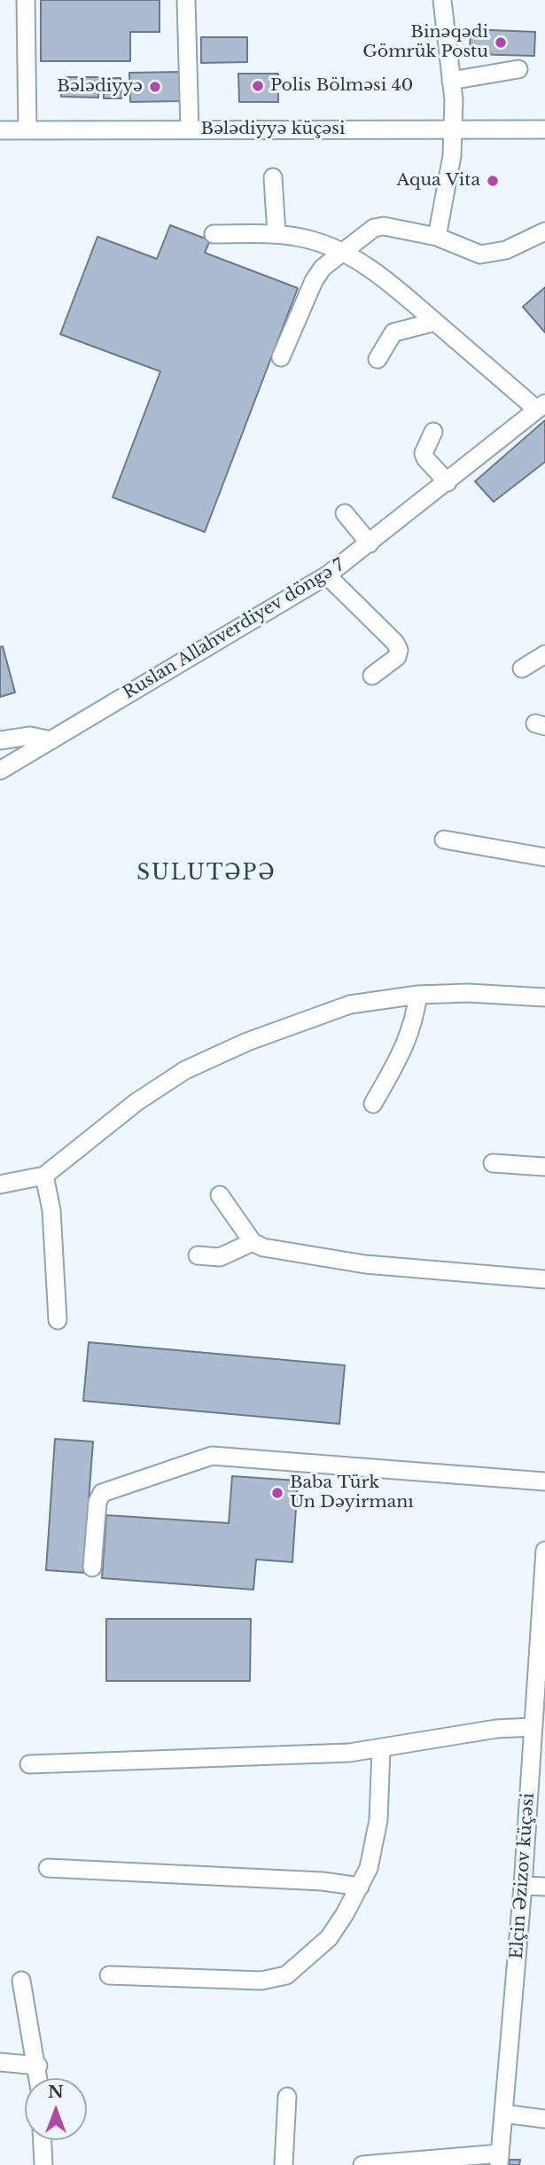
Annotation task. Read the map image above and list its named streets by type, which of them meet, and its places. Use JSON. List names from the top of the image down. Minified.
{"streets":{"street":["Bələdiyyə küçəsi","Ruslan Allahverdiyev döngə 7","Elçin Əzizov küçəsi"]},"districts":["SULUTƏPƏ"],"places":["Binəqədi Gömrük Postu","Polis Bölməsi 40","Bələdiyyə","Aqua Vita","Baba Türk Un Dəyirmanı"],"north":"top"}
